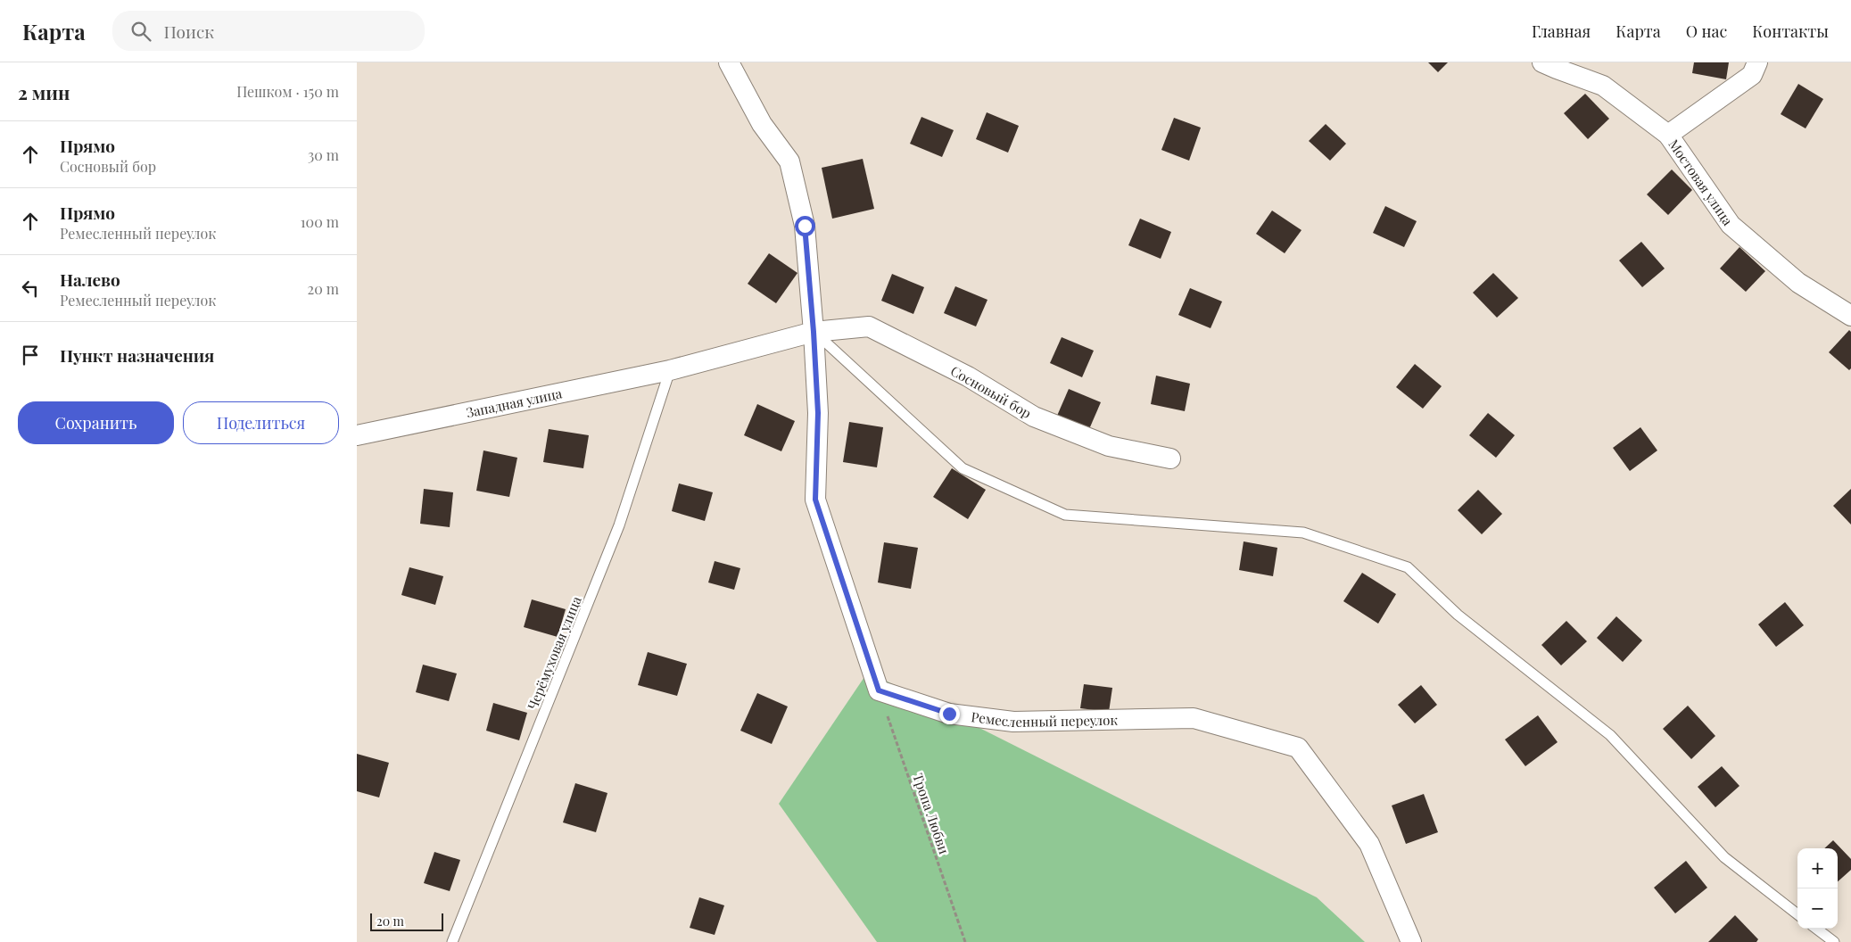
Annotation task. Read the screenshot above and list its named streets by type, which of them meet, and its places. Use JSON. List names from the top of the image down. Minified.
{"streets":{"street":["Мостовая улица","Сосновый бор","Западная улица","Ремесленный переулок"],"lane":["Черёмуховая улица"],"path":["Тропа Любви"]},"crossings":[["Сосновый бор","Западная улица"],["Сосновый бор","Черёмуховая улица"],["Западная улица","Черёмуховая улица"],["Ремесленный переулок","Тропа Любви"]],"scale_bar":"20 m","page":{"header":"Карта","search":"Поиск","nav":["Главная","Карта","О нас","Контакты"],"heading":["2 мин","Пешком · 150 m"],"list":[["Прямо","Сосновый бор","30 m"],["Прямо","Ремесленный переулок","100 m"],["Налево","Ремесленный переулок","20 m"],"Пункт назначения"],"buttons":["Сохранить","Поделиться"],"map_buttons":["+","−"],"scale":"20 m"}}
